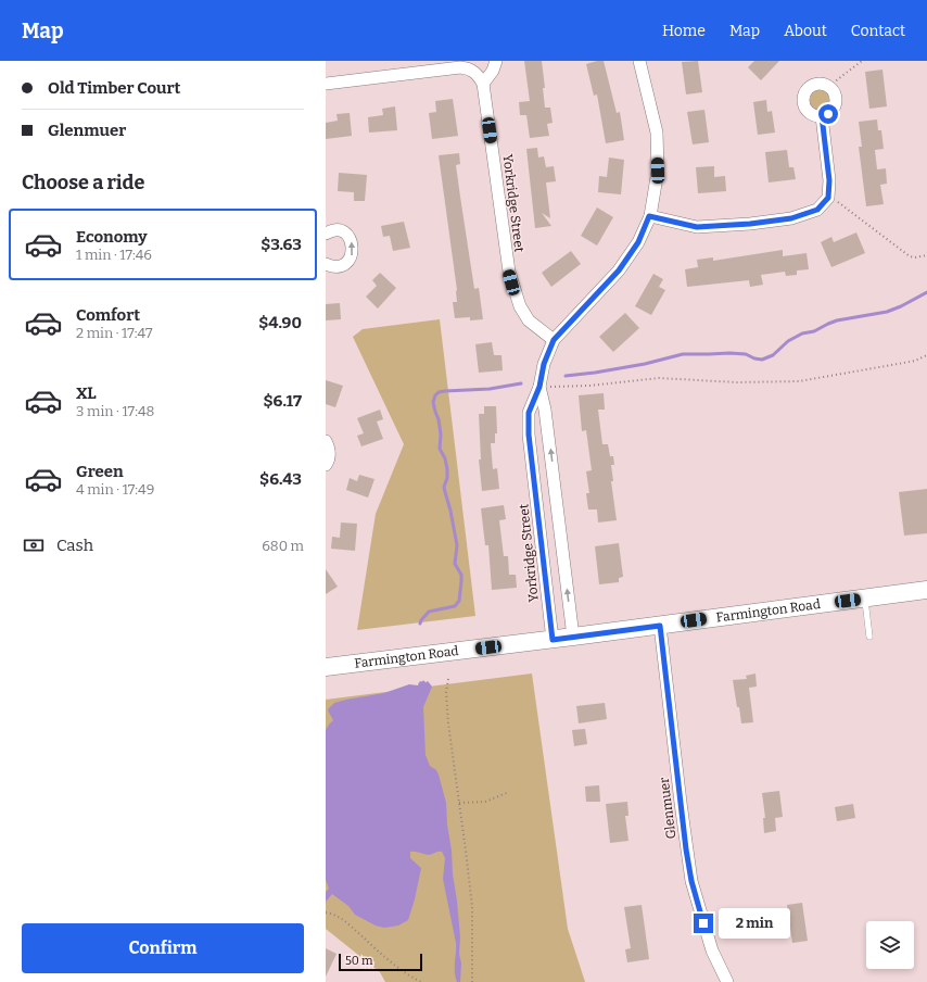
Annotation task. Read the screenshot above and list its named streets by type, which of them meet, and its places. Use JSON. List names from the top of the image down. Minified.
{"streets":{"street":["Yorkridge Street","Farmington Road","Glenmuer"]},"crossings":[["Yorkridge Street","Farmington Road"],["Farmington Road","Glenmuer"]],"scale_bar":"50 m","page":{"header":"Map","nav":["Home","Map","About","Contact"],"banner":["Old Timber Court","Glenmuer"],"heading":"Choose a ride","list":[{"name":"Economy","note":"1 min · 17:46","value":"$3.63"},{"name":"Comfort","note":"2 min · 17:47","value":"$4.90"},{"name":"XL","note":"3 min · 17:48","value":"$6.17"},{"name":"Green","note":"4 min · 17:49","value":"$6.43"}],"pay":["Cash","680 m"],"bubble":"2 min","buttons":"Confirm","scale":"50 m"}}
